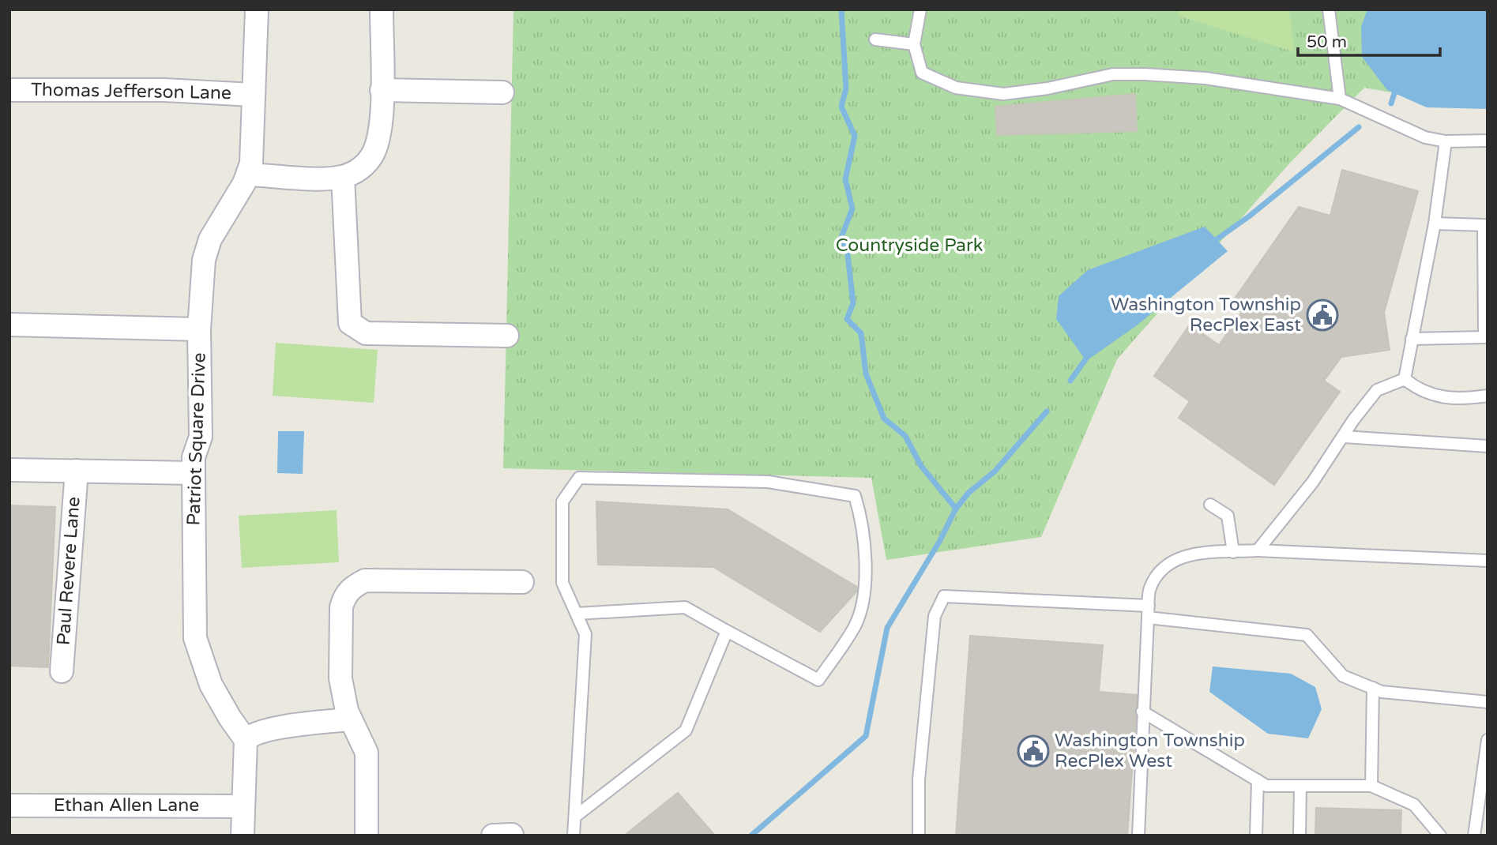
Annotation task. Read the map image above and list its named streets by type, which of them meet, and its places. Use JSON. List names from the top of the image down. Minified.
{"streets":{"street":["Thomas Jefferson Lane","Patriot Square Drive","Paul Revere Lane","Ethan Allen Lane"]},"crossings":[["Thomas Jefferson Lane","Patriot Square Drive"]],"parks":["Countryside Park"],"places":{"public building":["Washington Township RecPlex East","Washington Township RecPlex West"]},"scale_bar":"50 m"}
